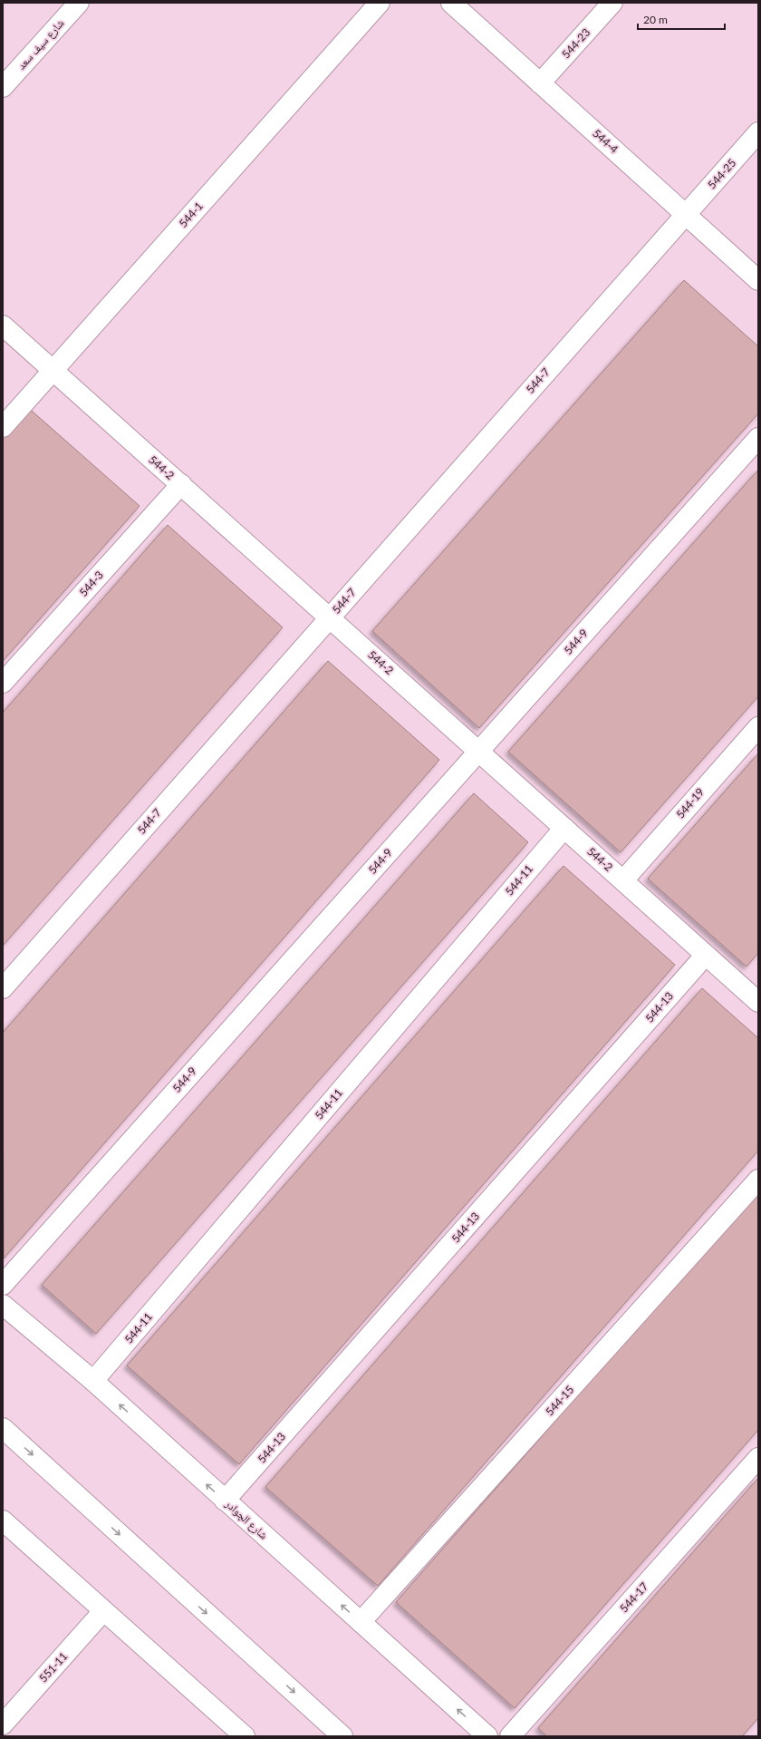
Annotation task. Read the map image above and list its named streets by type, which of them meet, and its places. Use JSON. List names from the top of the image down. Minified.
{"streets":{"street":["544-23","شارع سيف سعد","544-4","544-25","544-1","544-7","544-2","544-3","544-9","544-19","544-11","544-13","544-15","شارع الچوادر","544-17","551-11"]},"crossings":[["544-23","544-4"],["544-4","544-25"],["544-4","544-7"],["544-25","544-7"],["544-1","544-2"],["544-7","544-2"],["544-2","544-3"],["544-2","544-9"],["544-2","544-19"],["544-2","544-11"],["544-2","544-13"],["544-11","شارع الچوادر"],["544-13","شارع الچوادر"],["544-15","شارع الچوادر"]],"scale_bar":"20 m"}
